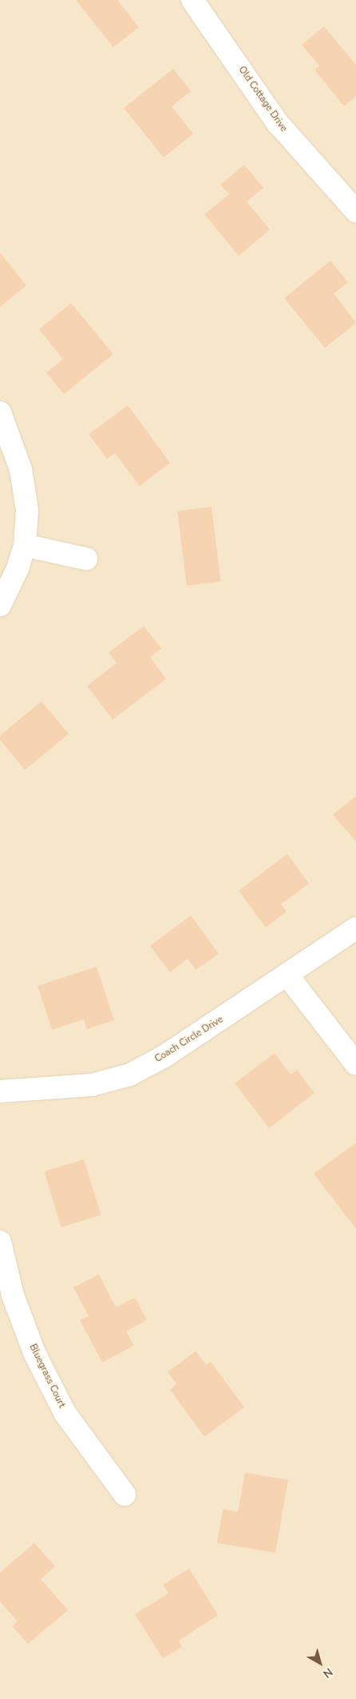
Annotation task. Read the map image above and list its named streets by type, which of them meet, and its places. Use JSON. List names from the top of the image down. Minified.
{"streets":{"street":["Old Cottage Drive","Coach Circle Drive","Bluegrass Court"]},"north":"bottom right"}
